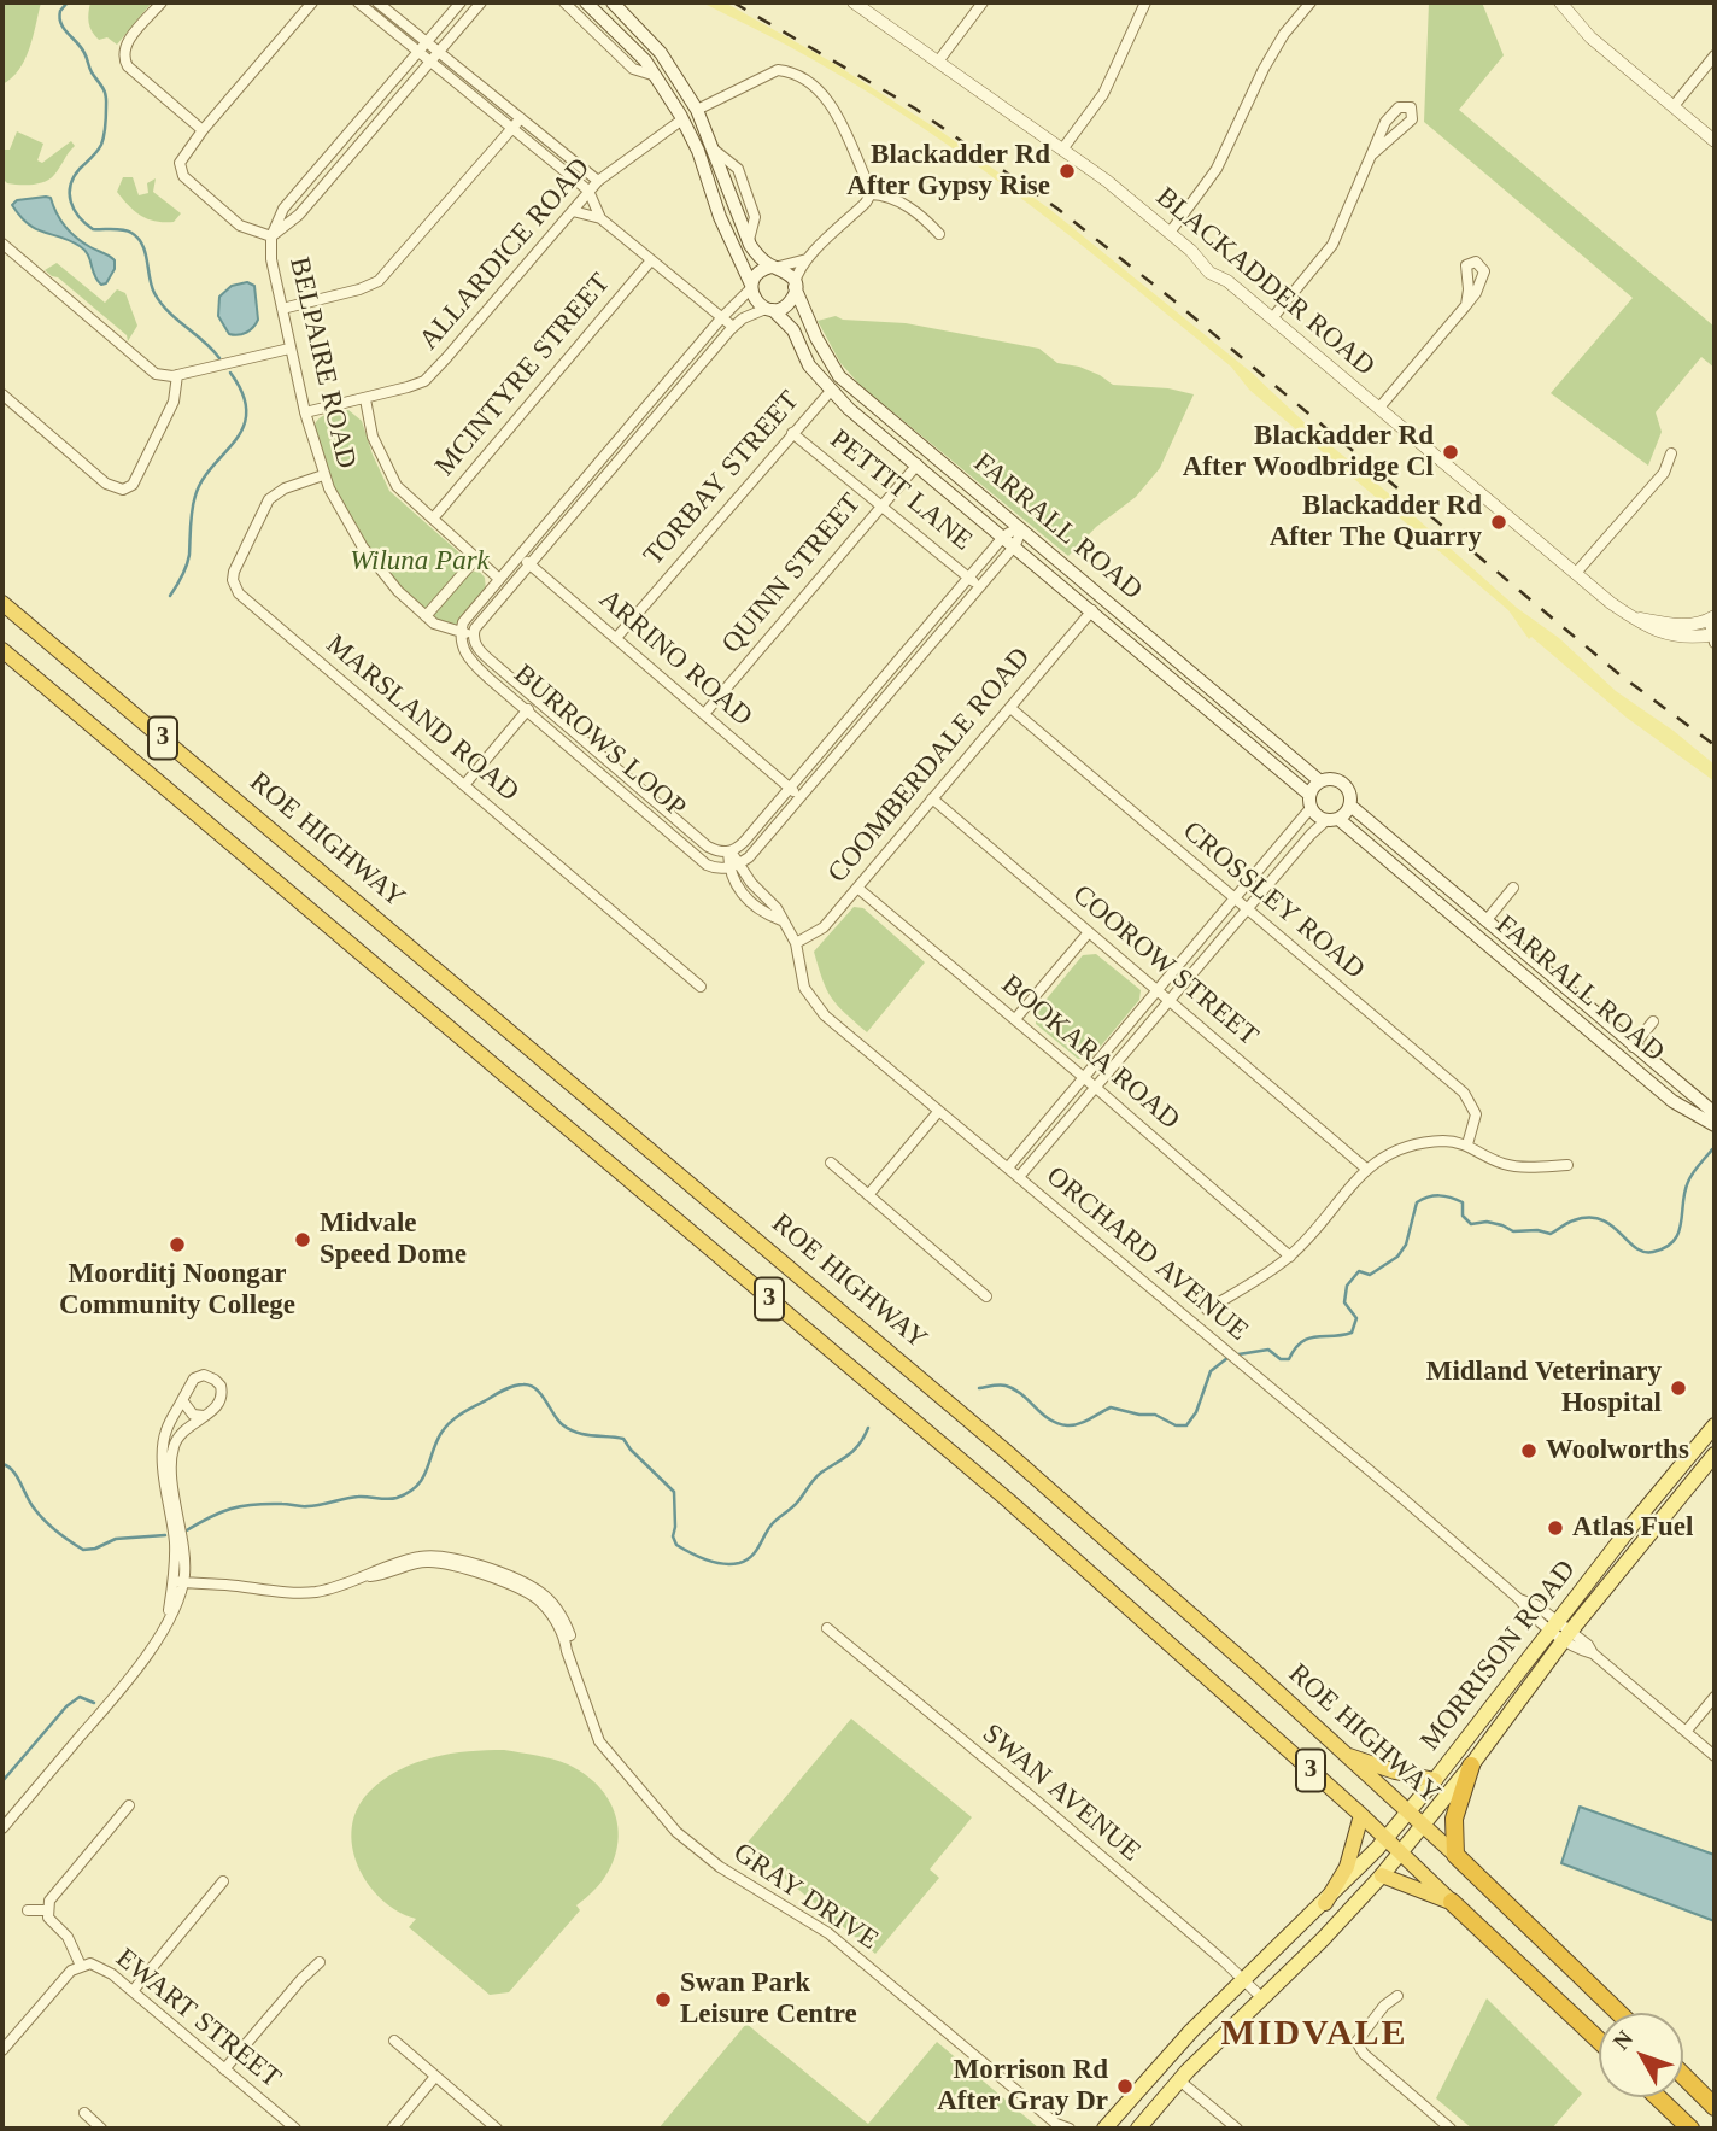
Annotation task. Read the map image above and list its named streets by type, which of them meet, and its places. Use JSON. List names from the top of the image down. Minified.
{"streets":{"highway":["3","ROE HIGHWAY"],"main road":["FARRALL ROAD","MORRISON ROAD"],"street":["ALLARDICE ROAD","BLACKADDER ROAD","BELPAIRE ROAD","MCINTYRE STREET","TORBAY STREET","PETTIT LANE","QUINN STREET","ARRINO ROAD","MARSLAND ROAD","BURROWS LOOP","COOMBERDALE ROAD","CROSSLEY ROAD","COOROW STREET","BOOKARA ROAD","ORCHARD AVENUE","SWAN AVENUE","GRAY DRIVE","EWART STREET"]},"crossings":[["ALLARDICE ROAD","BELPAIRE ROAD"],["BELPAIRE ROAD","MARSLAND ROAD"],["BELPAIRE ROAD","BURROWS LOOP"],["TORBAY STREET","PETTIT LANE"],["TORBAY STREET","FARRALL ROAD"],["TORBAY STREET","ARRINO ROAD"],["PETTIT LANE","QUINN STREET"],["FARRALL ROAD","QUINN STREET"],["FARRALL ROAD","COOMBERDALE ROAD"],["QUINN STREET","ARRINO ROAD"],["3","MORRISON ROAD"],["BURROWS LOOP","ORCHARD AVENUE"],["COOMBERDALE ROAD","CROSSLEY ROAD"],["COOMBERDALE ROAD","COOROW STREET"],["COOMBERDALE ROAD","BOOKARA ROAD"],["COOMBERDALE ROAD","ORCHARD AVENUE"],["ROE HIGHWAY","MORRISON ROAD"],["ORCHARD AVENUE","MORRISON ROAD"],["MORRISON ROAD","SWAN AVENUE"]],"districts":["MIDVALE"],"parks":["Wiluna Park"],"places":["Blackadder Rd After Gypsy Rise","Blackadder Rd After Woodbridge Cl","Blackadder Rd After The Quarry","Midvale Speed Dome","Moorditj Noongar Community College","Midland Veterinary Hospital","Woolworths","Atlas Fuel","Swan Park Leisure Centre","Morrison Rd After Gray Dr"],"north":"top left"}
